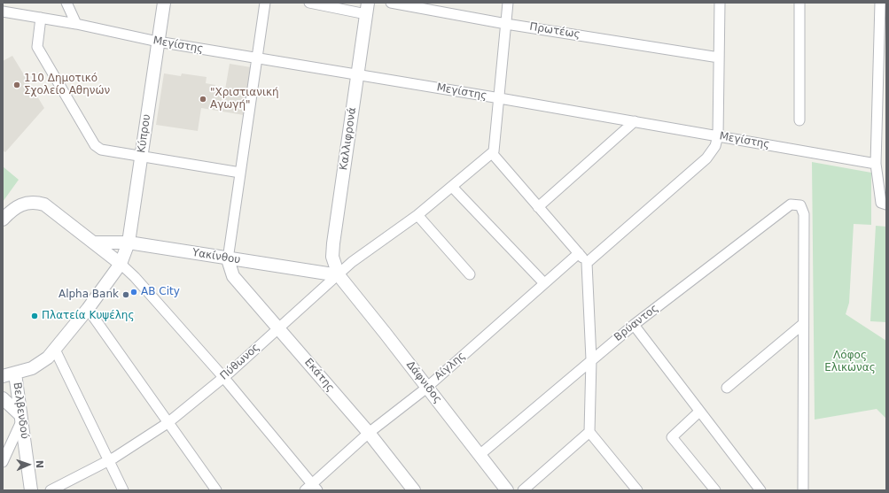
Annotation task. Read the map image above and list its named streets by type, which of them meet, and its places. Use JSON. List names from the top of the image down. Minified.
{"streets":{"street":["Πρωτέως","Μεγίστης","Κύπρου","Καλλιφρονά","Υακίνθου","Βρύαντος","Πύθωνος","Αίγλης","Εκάτης","Δάφνιδος","Βελβενδού"]},"crossings":[["Μεγίστης","Κύπρου"],["Μεγίστης","Καλλιφρονά"],["Κύπρου","Υακίνθου"],["Καλλιφρονά","Υακίνθου"],["Καλλιφρονά","Πύθωνος"],["Καλλιφρονά","Δάφνιδος"],["Υακίνθου","Πύθωνος"],["Υακίνθου","Εκάτης"],["Υακίνθου","Δάφνιδος"],["Βρύαντος","Δάφνιδος"],["Πύθωνος","Εκάτης"],["Πύθωνος","Δάφνιδος"],["Αίγλης","Εκάτης"],["Αίγλης","Δάφνιδος"]],"parks":["Λόφος Ελικώνας"],"places":["110 Δημοτικό Σχολείο Αθηνών","\"Χριστιανική Αγωγή\"","AB City","Alpha Bank","Πλατεία Κυψέλης"],"north":"right"}
